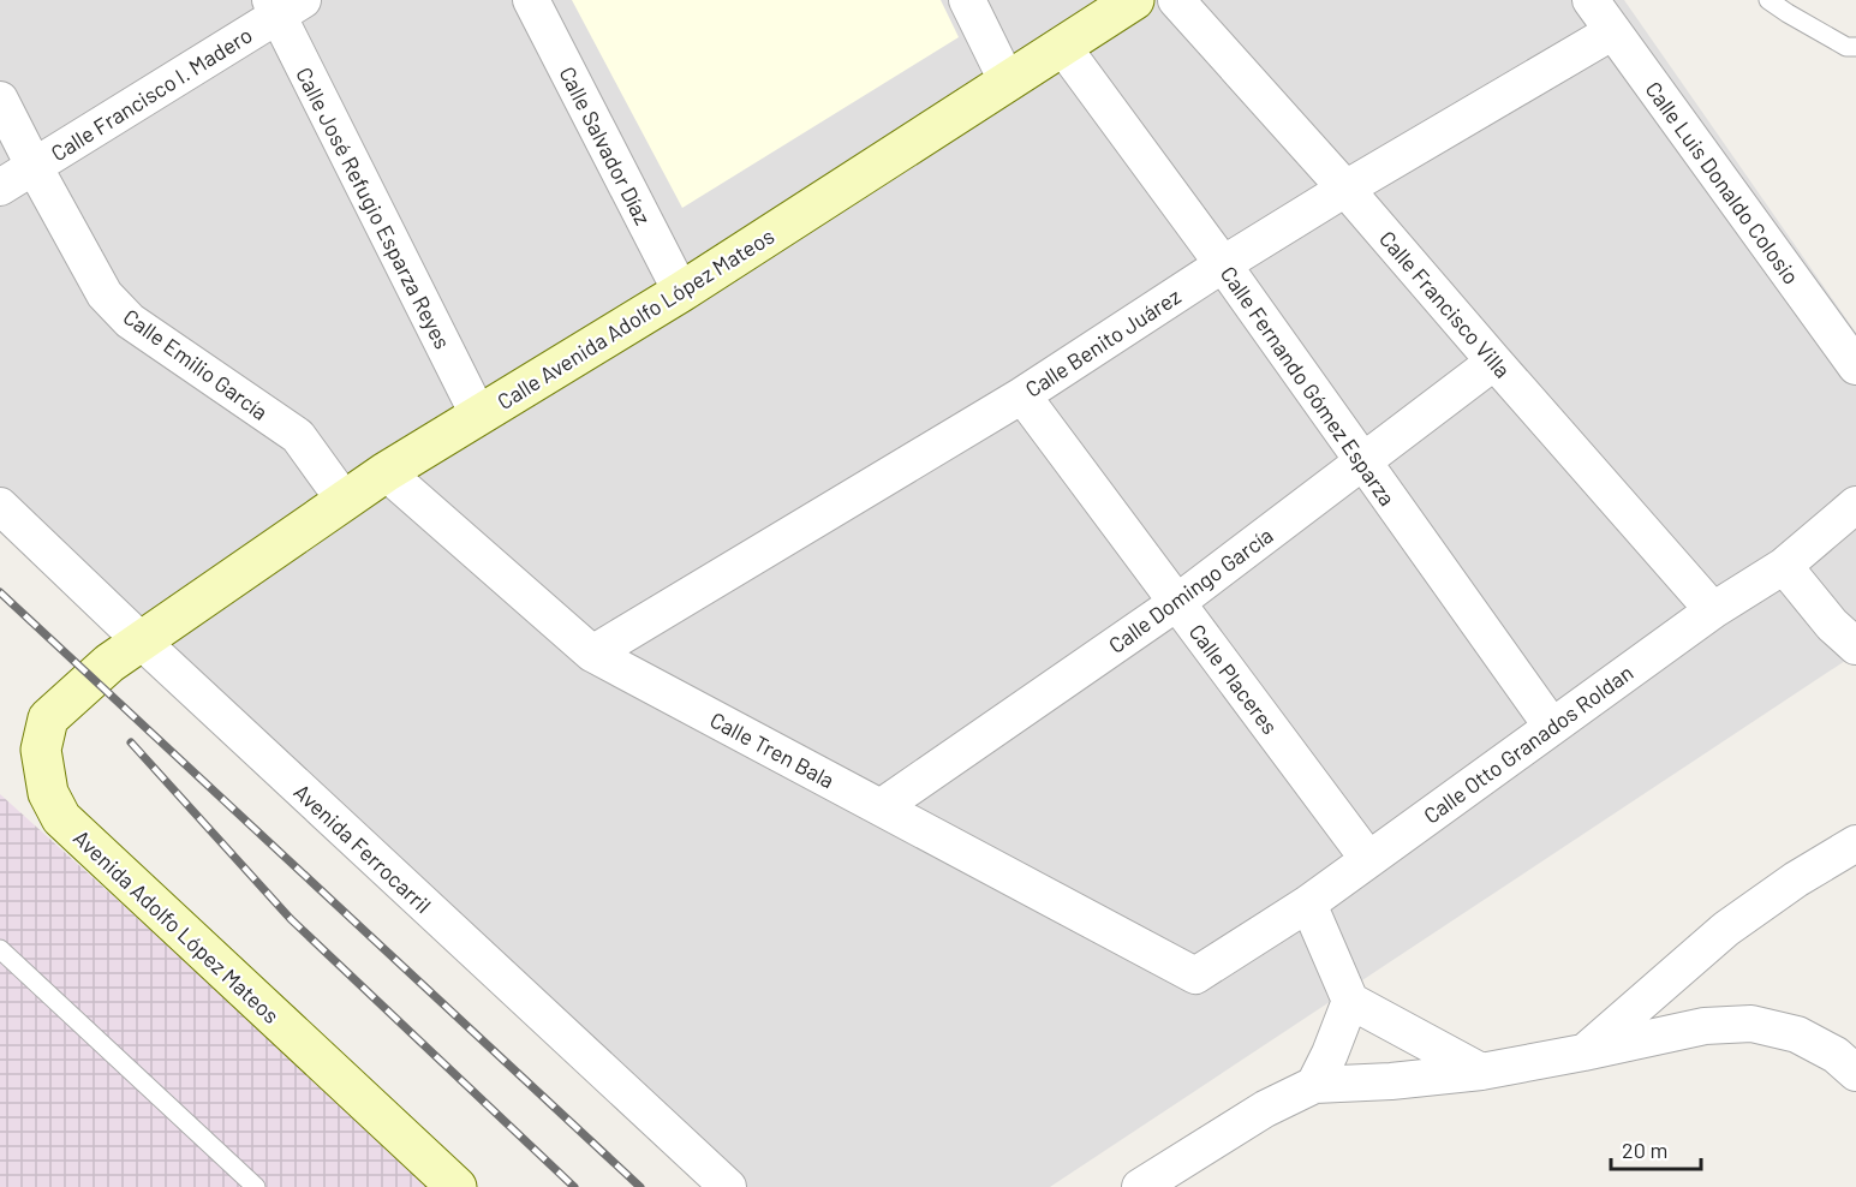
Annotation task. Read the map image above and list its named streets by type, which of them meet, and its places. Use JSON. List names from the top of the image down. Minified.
{"streets":{"street":["Calle Francisco I. Madero","Calle Salvador Díaz","Calle Luis Donaldo Colosio","Calle José Refugio Esparza Reyes","Calle Francisco Villa","Calle Avenida Adolfo López Mateos","Calle Benito Juárez","Calle Emilio García","Calle Fernando Gómez Esparza","Calle Domingo García","Calle Placeres","Calle Otto Granados Roldan","Calle Tren Bala","Avenida Ferrocarril","Avenida Adolfo López Mateos"]},"crossings":[["Calle Francisco I. Madero","Calle José Refugio Esparza Reyes"],["Calle Francisco I. Madero","Calle Emilio García"],["Calle Salvador Díaz","Calle Avenida Adolfo López Mateos"],["Calle Luis Donaldo Colosio","Calle Benito Juárez"],["Calle José Refugio Esparza Reyes","Calle Avenida Adolfo López Mateos"],["Calle Francisco Villa","Calle Benito Juárez"],["Calle Francisco Villa","Calle Domingo García"],["Calle Francisco Villa","Calle Otto Granados Roldan"],["Calle Avenida Adolfo López Mateos","Calle Emilio García"],["Calle Avenida Adolfo López Mateos","Calle Fernando Gómez Esparza"],["Calle Avenida Adolfo López Mateos","Calle Tren Bala"],["Calle Avenida Adolfo López Mateos","Avenida Ferrocarril"],["Calle Avenida Adolfo López Mateos","Avenida Adolfo López Mateos"],["Calle Benito Juárez","Calle Fernando Gómez Esparza"],["Calle Benito Juárez","Calle Placeres"],["Calle Benito Juárez","Calle Tren Bala"],["Calle Fernando Gómez Esparza","Calle Domingo García"],["Calle Fernando Gómez Esparza","Calle Otto Granados Roldan"],["Calle Domingo García","Calle Placeres"],["Calle Domingo García","Calle Tren Bala"],["Calle Placeres","Calle Otto Granados Roldan"],["Calle Otto Granados Roldan","Calle Tren Bala"],["Avenida Ferrocarril","Avenida Adolfo López Mateos"]],"scale_bar":"20 m"}
